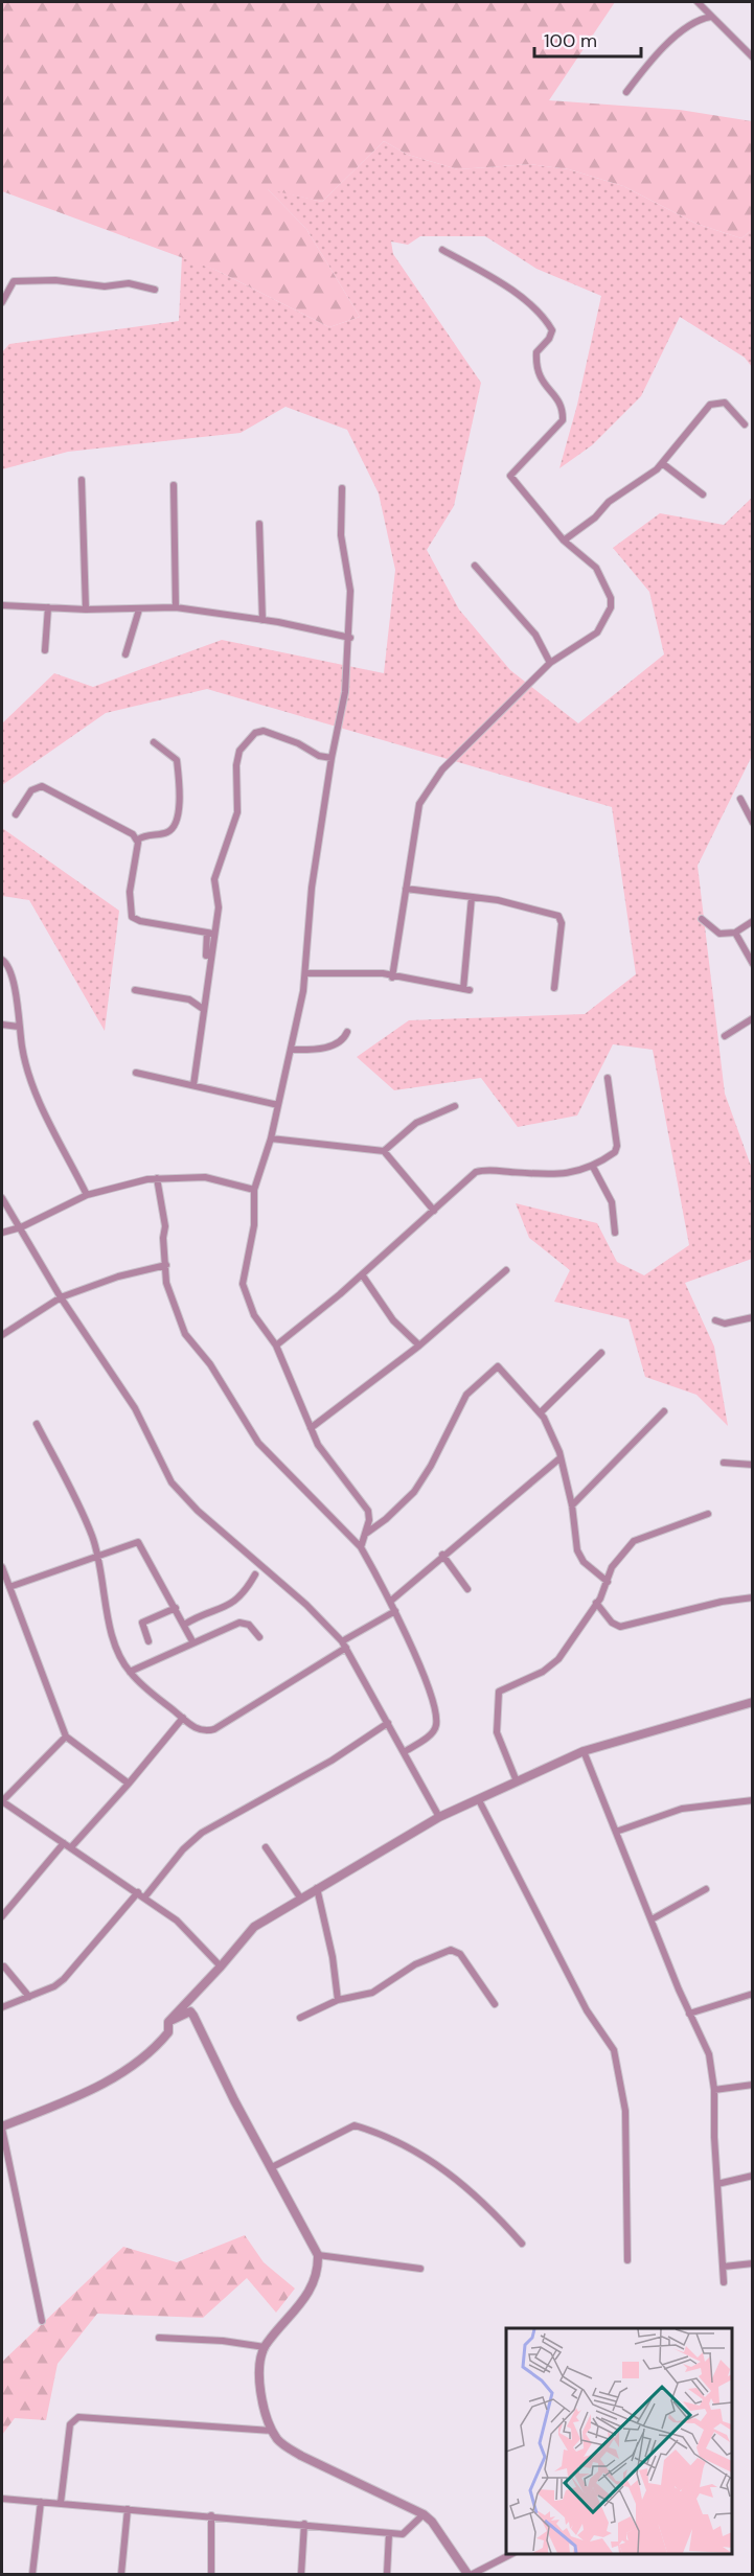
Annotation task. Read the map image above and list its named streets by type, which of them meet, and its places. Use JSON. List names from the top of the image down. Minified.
{"scale_bar":"100 m"}
